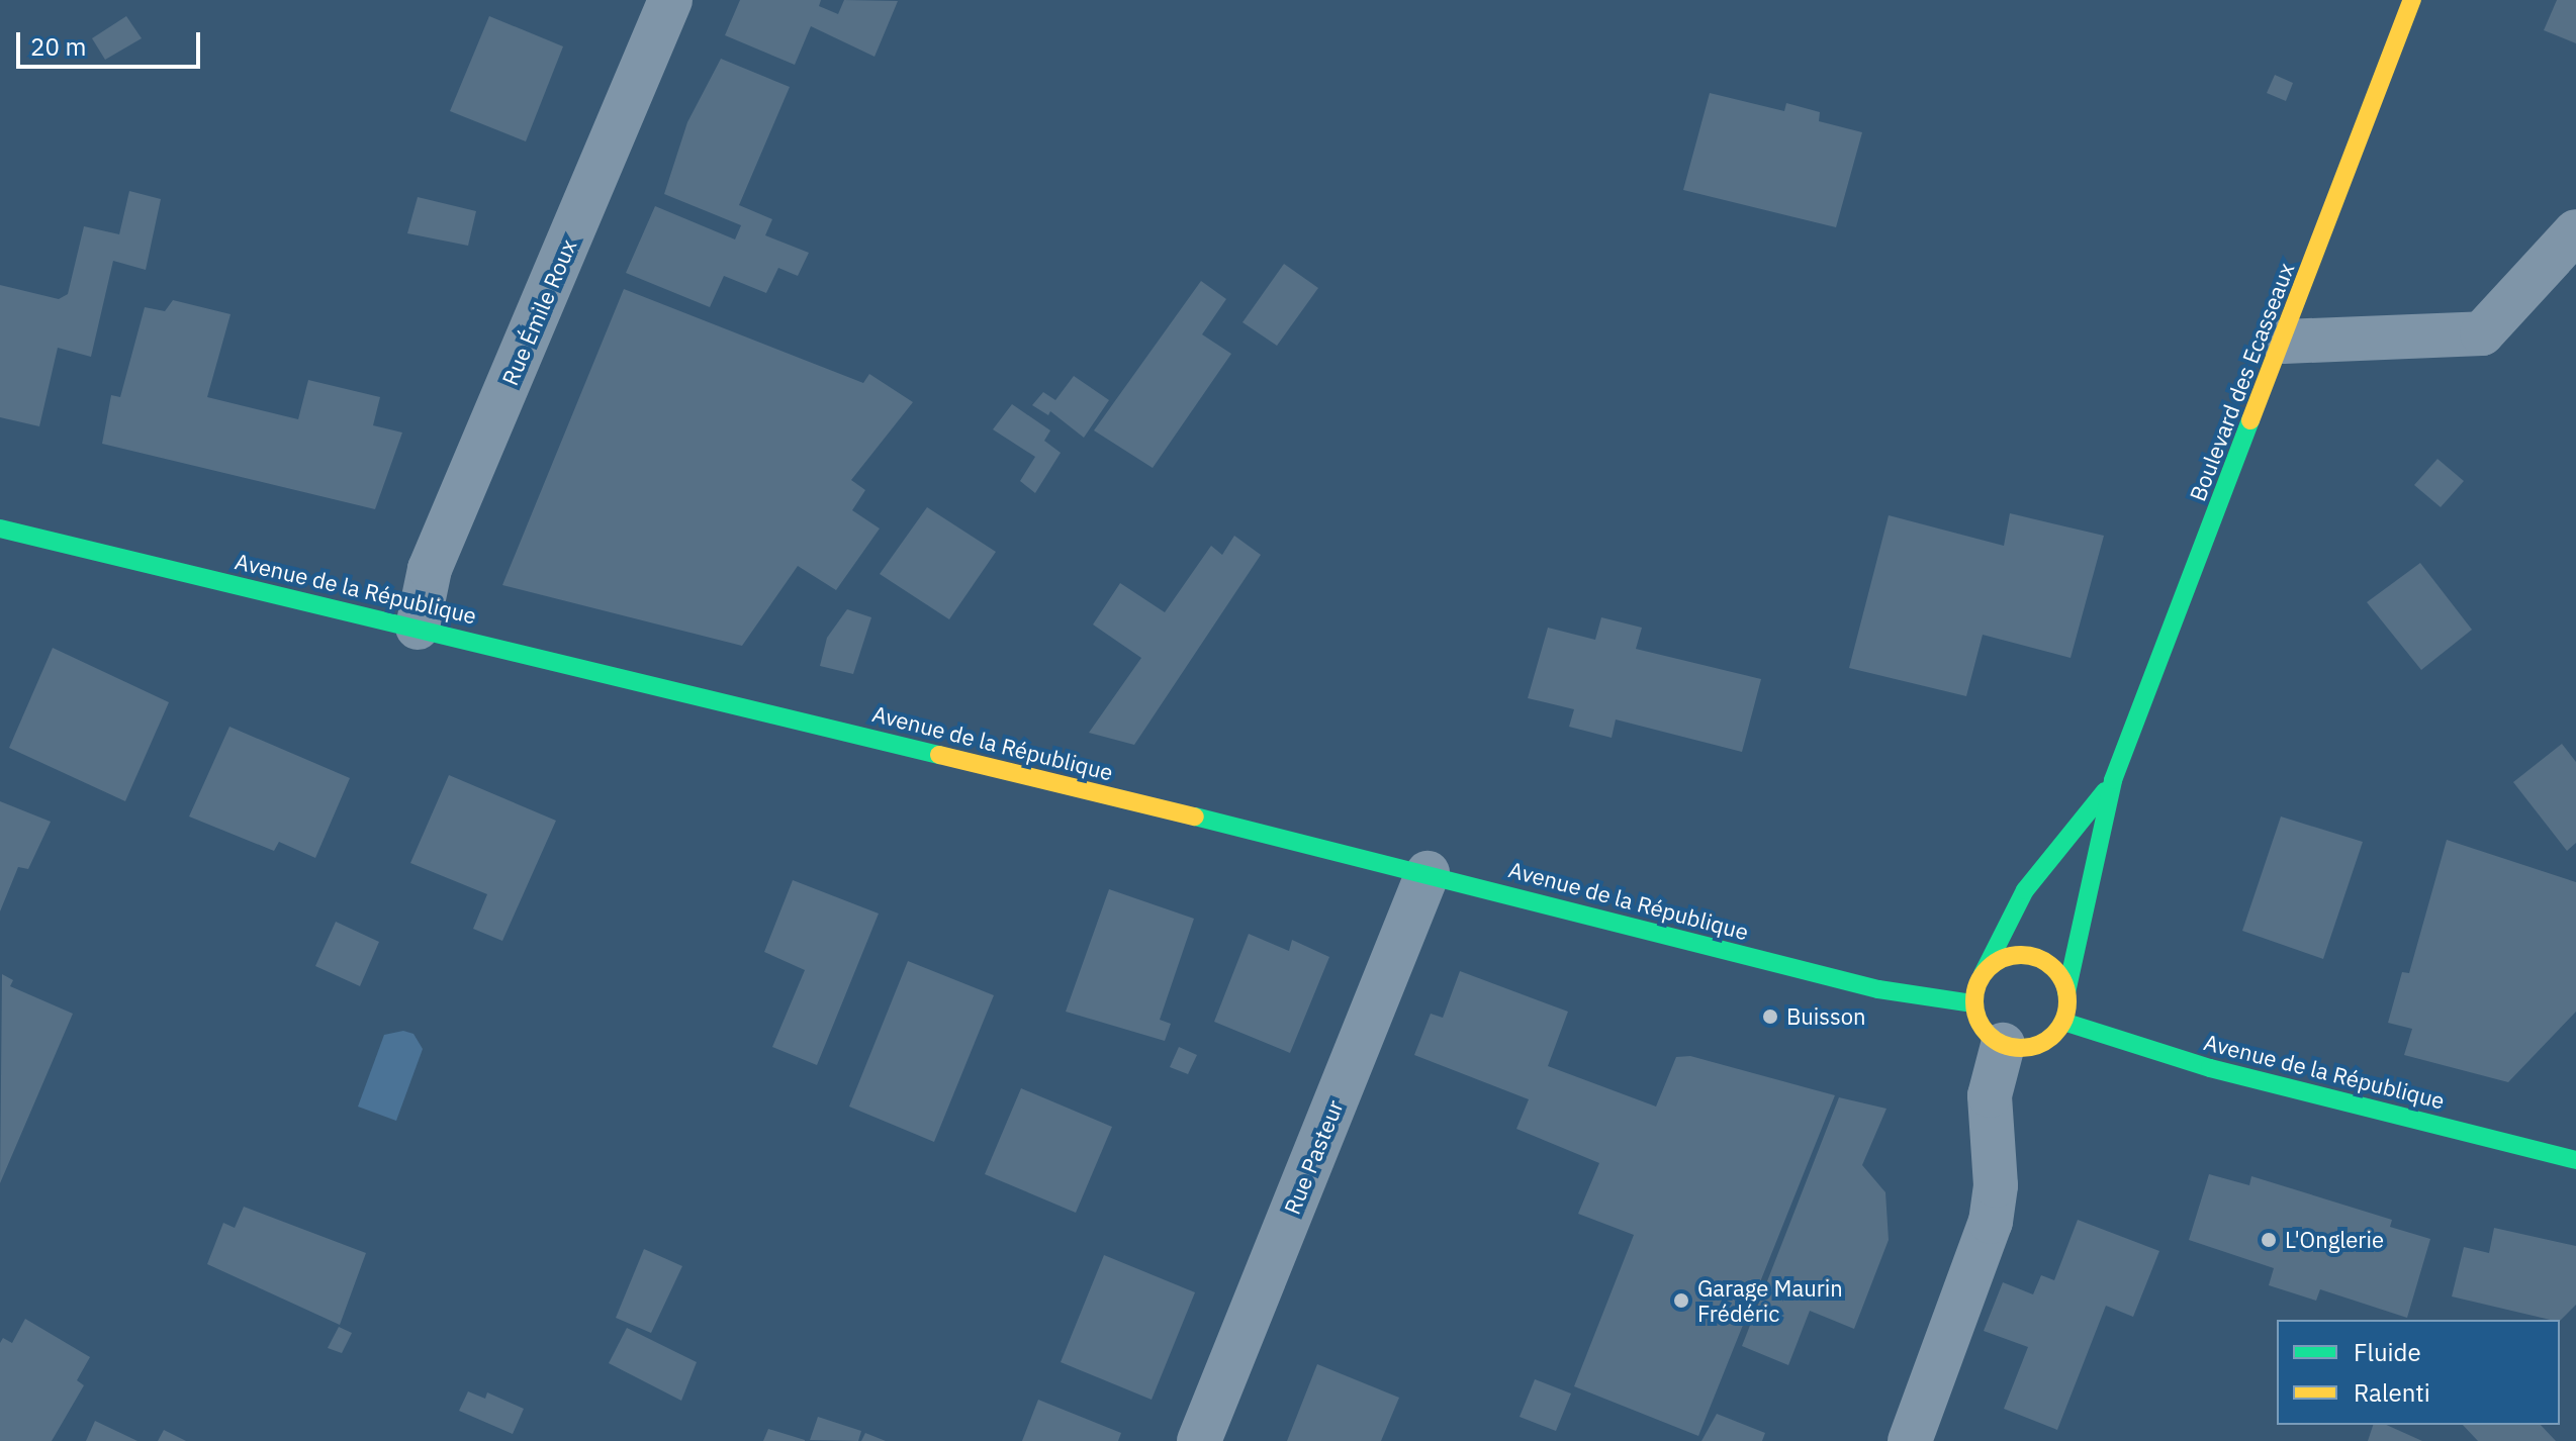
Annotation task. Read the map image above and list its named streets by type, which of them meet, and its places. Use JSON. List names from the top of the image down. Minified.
{"streets":{"main road":["Boulevard des Ecasseaux","Avenue de la République"],"street":["Rue Émile Roux","Rue Pasteur"]},"crossings":[["Rue Émile Roux","Avenue de la République"],["Boulevard des Ecasseaux","Avenue de la République"],["Avenue de la République","Rue Pasteur"]],"places":["Buisson","L'Onglerie","Garage Maurin Frédéric"],"legend":["Fluide","Ralenti"],"scale_bar":"20 m"}
